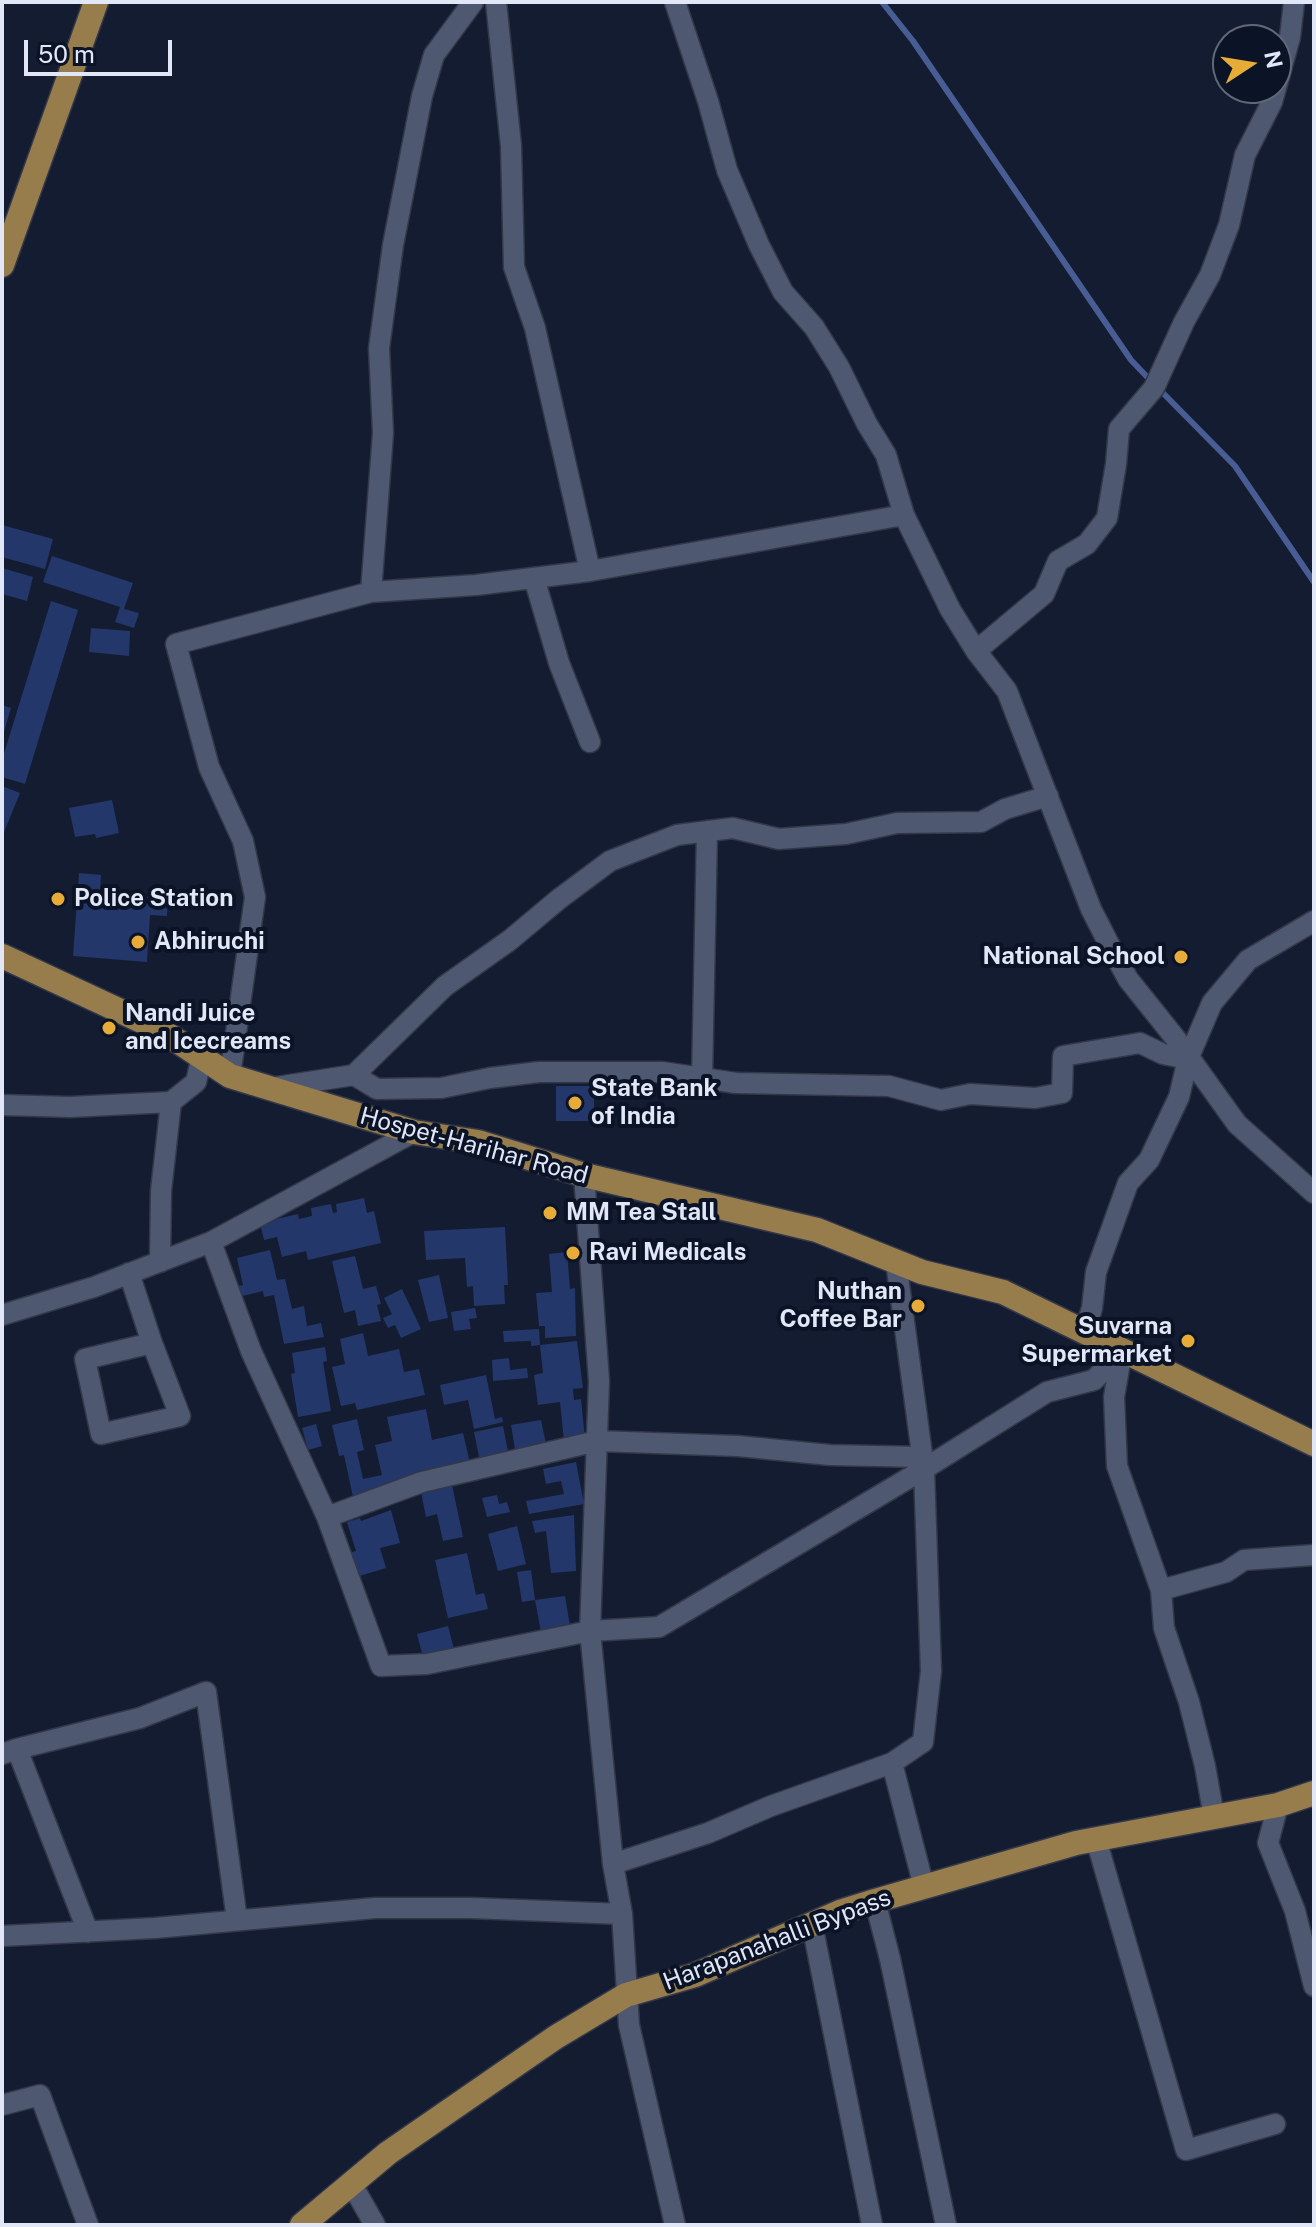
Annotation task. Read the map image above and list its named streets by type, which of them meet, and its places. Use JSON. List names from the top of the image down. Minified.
{"streets":{"main road":["Hospet-Harihar Road","Harapanahalli Bypass"]},"places":["Police Station","Abhiruchi","National School","Nandi Juice and Icecreams","State Bank of India","MM Tea Stall","Ravi Medicals","Nuthan Coffee Bar","Suvarna Supermarket"],"scale_bar":"50 m","north":"right"}
